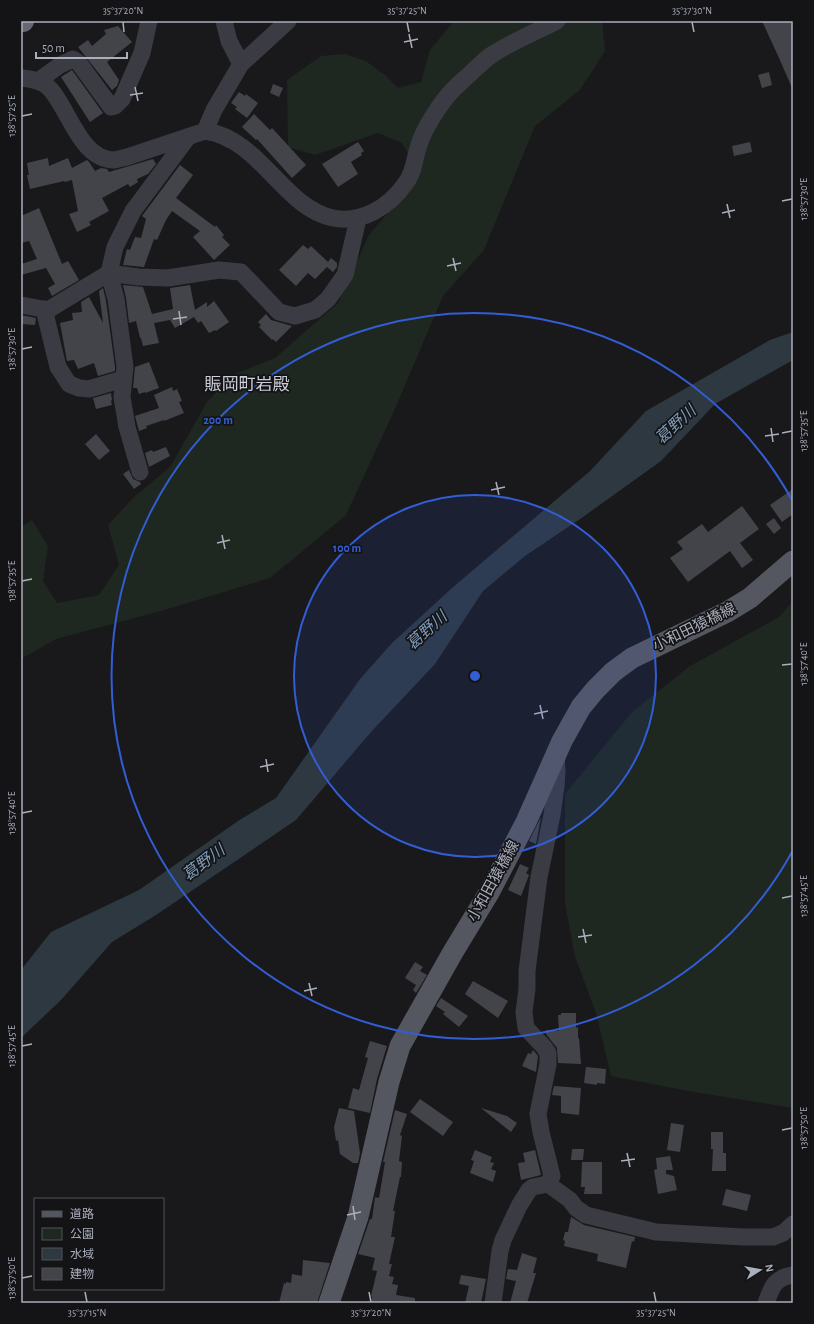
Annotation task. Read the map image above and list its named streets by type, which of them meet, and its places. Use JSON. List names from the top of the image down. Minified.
{"streets":{"main road":["小和田猿橋線"]},"districts":["賑岡町岩殿"],"water":["葛野川"],"legend":["道路","公園","水域","建物"],"scale_bar":"50 m","north":"right","coordinates":["35°37'20\"N","35°37'25\"N","35°37'30\"N","138°57'25\"E","138°57'30\"E","138°57'35\"E","138°57'40\"E","138°57'45\"E","138°57'50\"E","35°37'15\"N"],"rings":["200 m","100 m"]}
